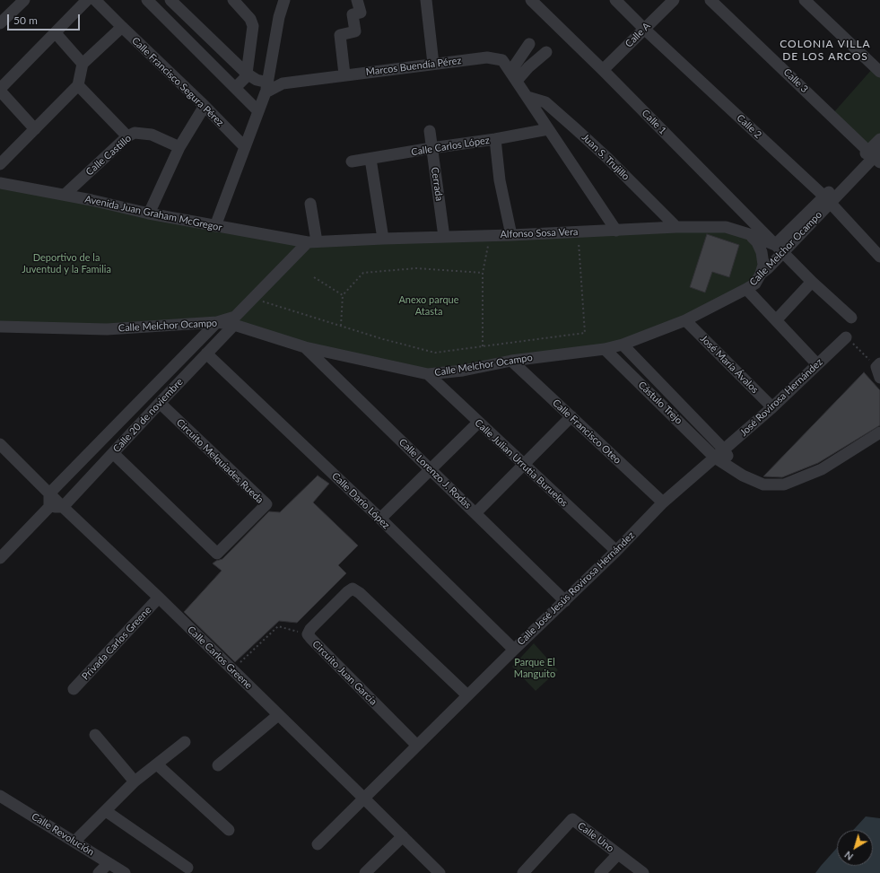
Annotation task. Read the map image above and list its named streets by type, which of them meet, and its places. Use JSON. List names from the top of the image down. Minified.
{"streets":{"street":["Calle A","Marcos Buendía Pérez","Calle 3","Calle Francisco Segura Pérez","Calle 1","Calle 2","Calle Carlos López","Calle Castillo","Juan S. Trujillo","Cerrada","Avenida Juan Graham McGregor","Alfonso Sosa Vera","Calle Melchor Ocampo","José María Ávalos","José Rovirosa Hernández","Cástulo Trejo","Calle 20 de noviembre","Calle Francisco Oteo","Circuito Melquiades Rueda","Calle Julian Urrutia Buruelos","Calle Lorenzo J. Rodas","Calle Darío López","Calle José Jesús Rovirosa Hernández","Privada Carlos Greene","Calle Carlos Greene","Circuito Juan García","Calle Revolución","Calle Uno"]},"crossings":[["Calle A","Calle 1"],["Calle A","Calle 2"],["Marcos Buendía Pérez","Calle Carlos López"],["Marcos Buendía Pérez","Juan S. Trujillo"],["Marcos Buendía Pérez","Alfonso Sosa Vera"],["Calle 3","Calle Melchor Ocampo"],["Calle 1","Alfonso Sosa Vera"],["Calle 1","Calle Melchor Ocampo"],["Calle 2","Calle Melchor Ocampo"],["Calle Carlos López","Cerrada"],["Calle Castillo","Avenida Juan Graham McGregor"],["Juan S. Trujillo","Alfonso Sosa Vera"],["Cerrada","Alfonso Sosa Vera"],["Avenida Juan Graham McGregor","Alfonso Sosa Vera"],["Alfonso Sosa Vera","Calle Melchor Ocampo"],["Calle Melchor Ocampo","José María Ávalos"],["Calle Melchor Ocampo","Cástulo Trejo"],["Calle Melchor Ocampo","Calle 20 de noviembre"],["Calle Melchor Ocampo","Calle Francisco Oteo"],["Calle Melchor Ocampo","Calle Julian Urrutia Buruelos"],["Calle Melchor Ocampo","Calle Lorenzo J. Rodas"],["José María Ávalos","José Rovirosa Hernández"],["José Rovirosa Hernández","Cástulo Trejo"],["José Rovirosa Hernández","Calle José Jesús Rovirosa Hernández"],["Cástulo Trejo","Calle José Jesús Rovirosa Hernández"],["Calle 20 de noviembre","Circuito Melquiades Rueda"],["Calle 20 de noviembre","Calle Darío López"],["Calle 20 de noviembre","Calle Carlos Greene"],["Calle Francisco Oteo","Calle José Jesús Rovirosa Hernández"],["Calle Julian Urrutia Buruelos","Calle José Jesús Rovirosa Hernández"],["Calle Lorenzo J. Rodas","Calle José Jesús Rovirosa Hernández"],["Calle Darío López","Calle José Jesús Rovirosa Hernández"],["Calle José Jesús Rovirosa Hernández","Calle Carlos Greene"],["Calle José Jesús Rovirosa Hernández","Circuito Juan García"],["Privada Carlos Greene","Calle Carlos Greene"]],"districts":["COLONIA VILLA DE LOS ARCOS"],"parks":["Deportivo de la Juventud y la Familia","Anexo parque Atasta","Parque El Manguito"],"scale_bar":"50 m","north":"bottom left"}
